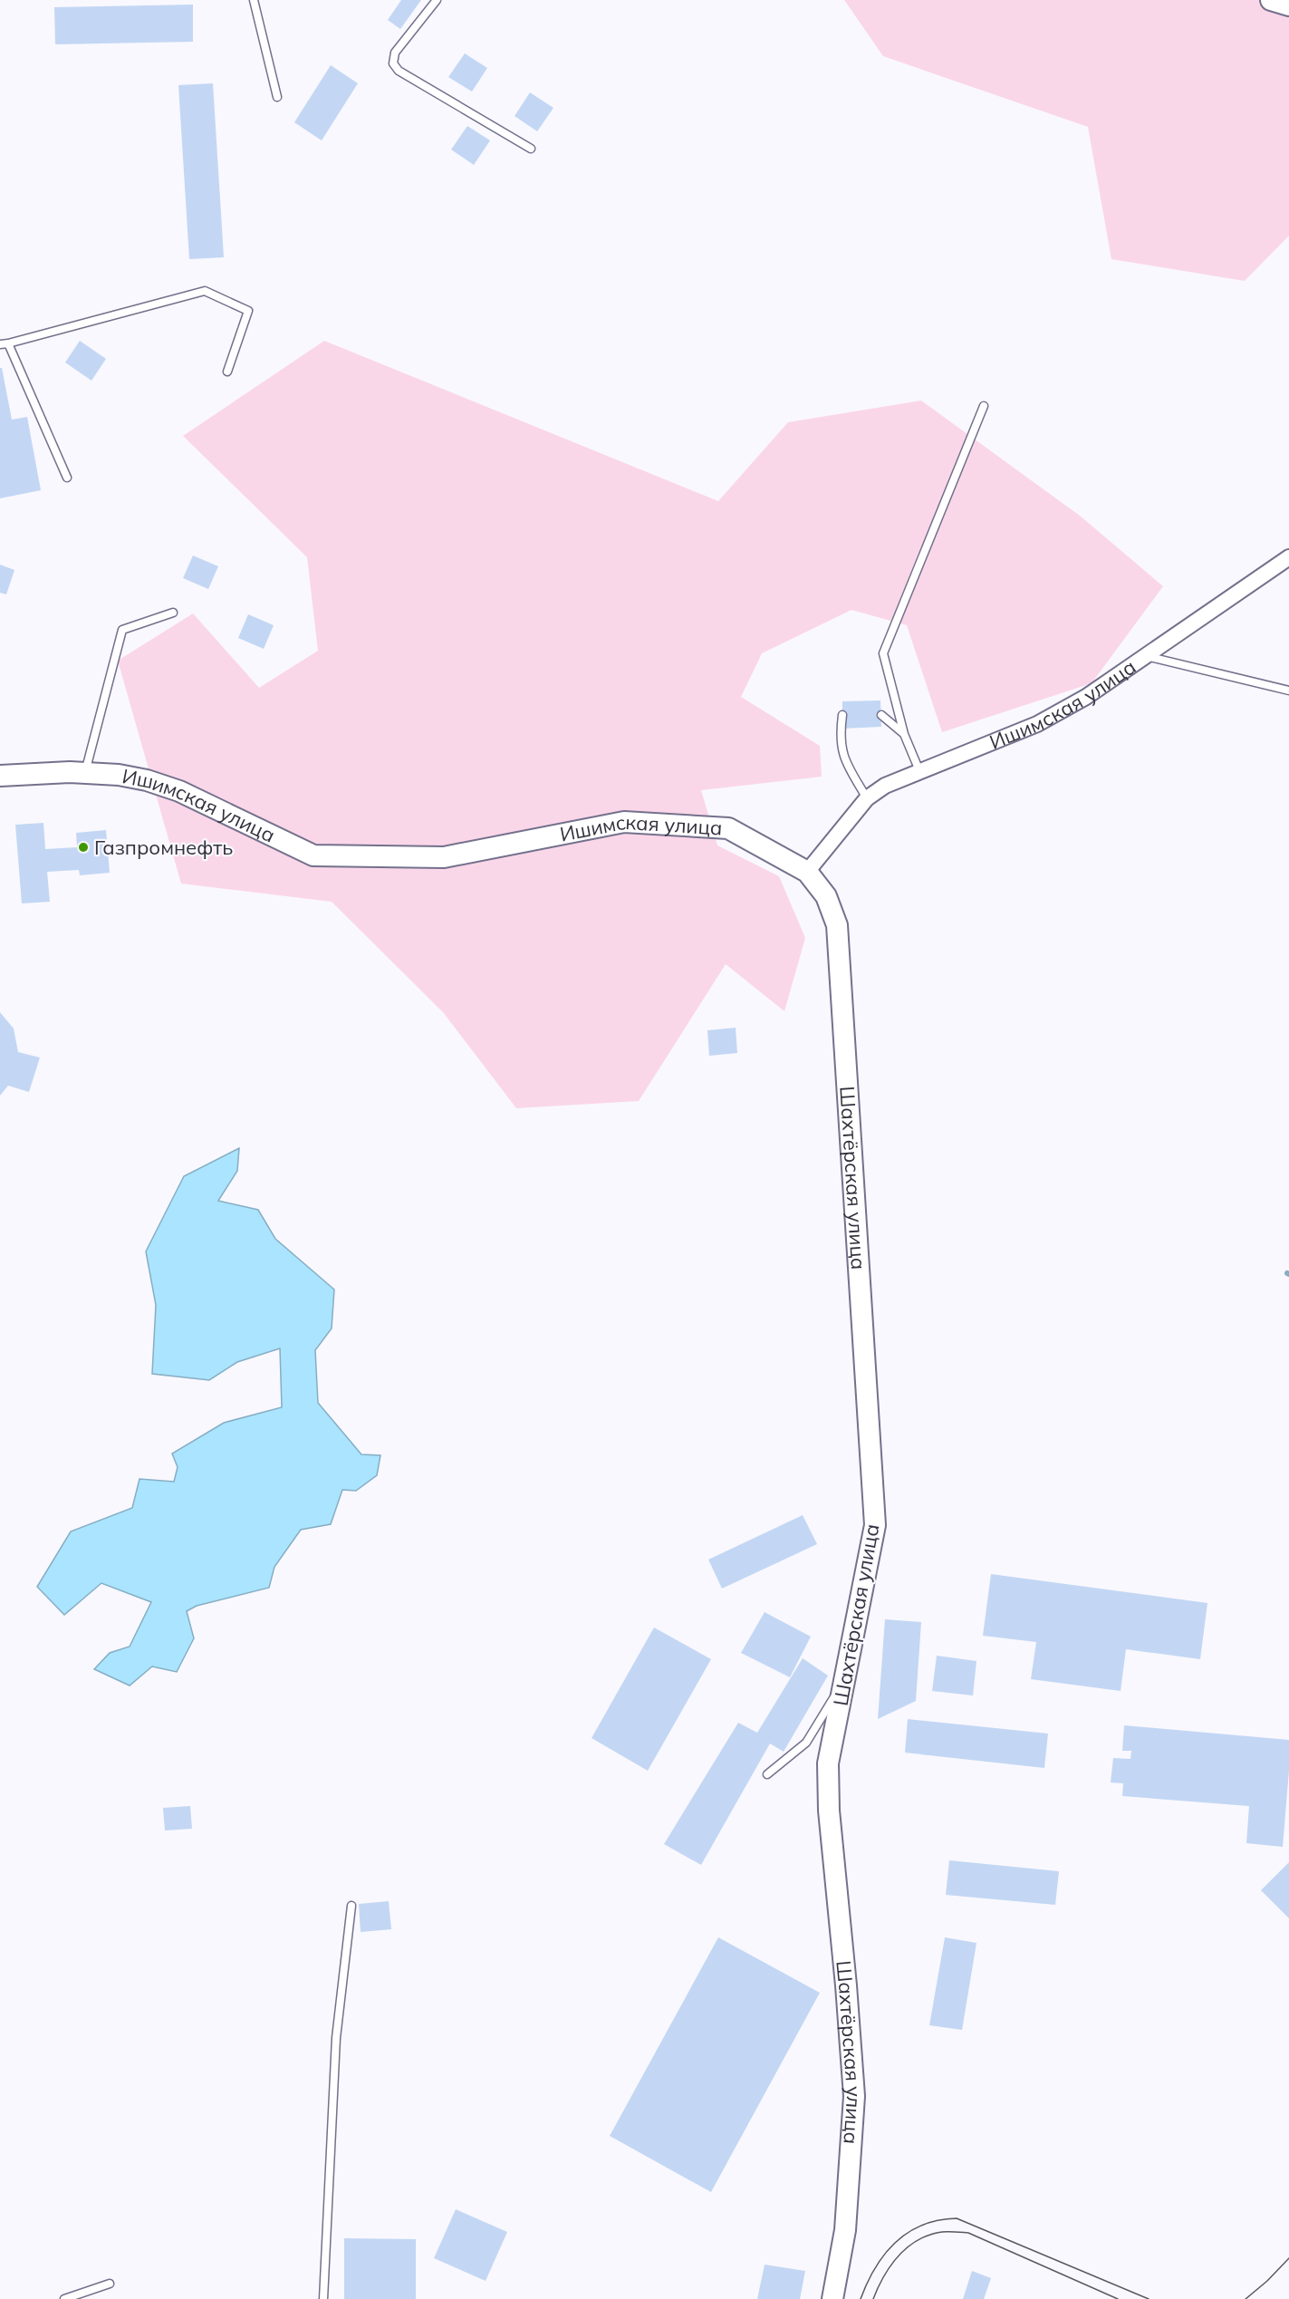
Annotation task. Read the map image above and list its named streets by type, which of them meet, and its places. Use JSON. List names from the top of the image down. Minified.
{"streets":{"main road":["Ишимская улица","Шахтёрская улица"]},"crossings":[["Ишимская улица","Шахтёрская улица"]],"places":["Газпромнефть"]}
